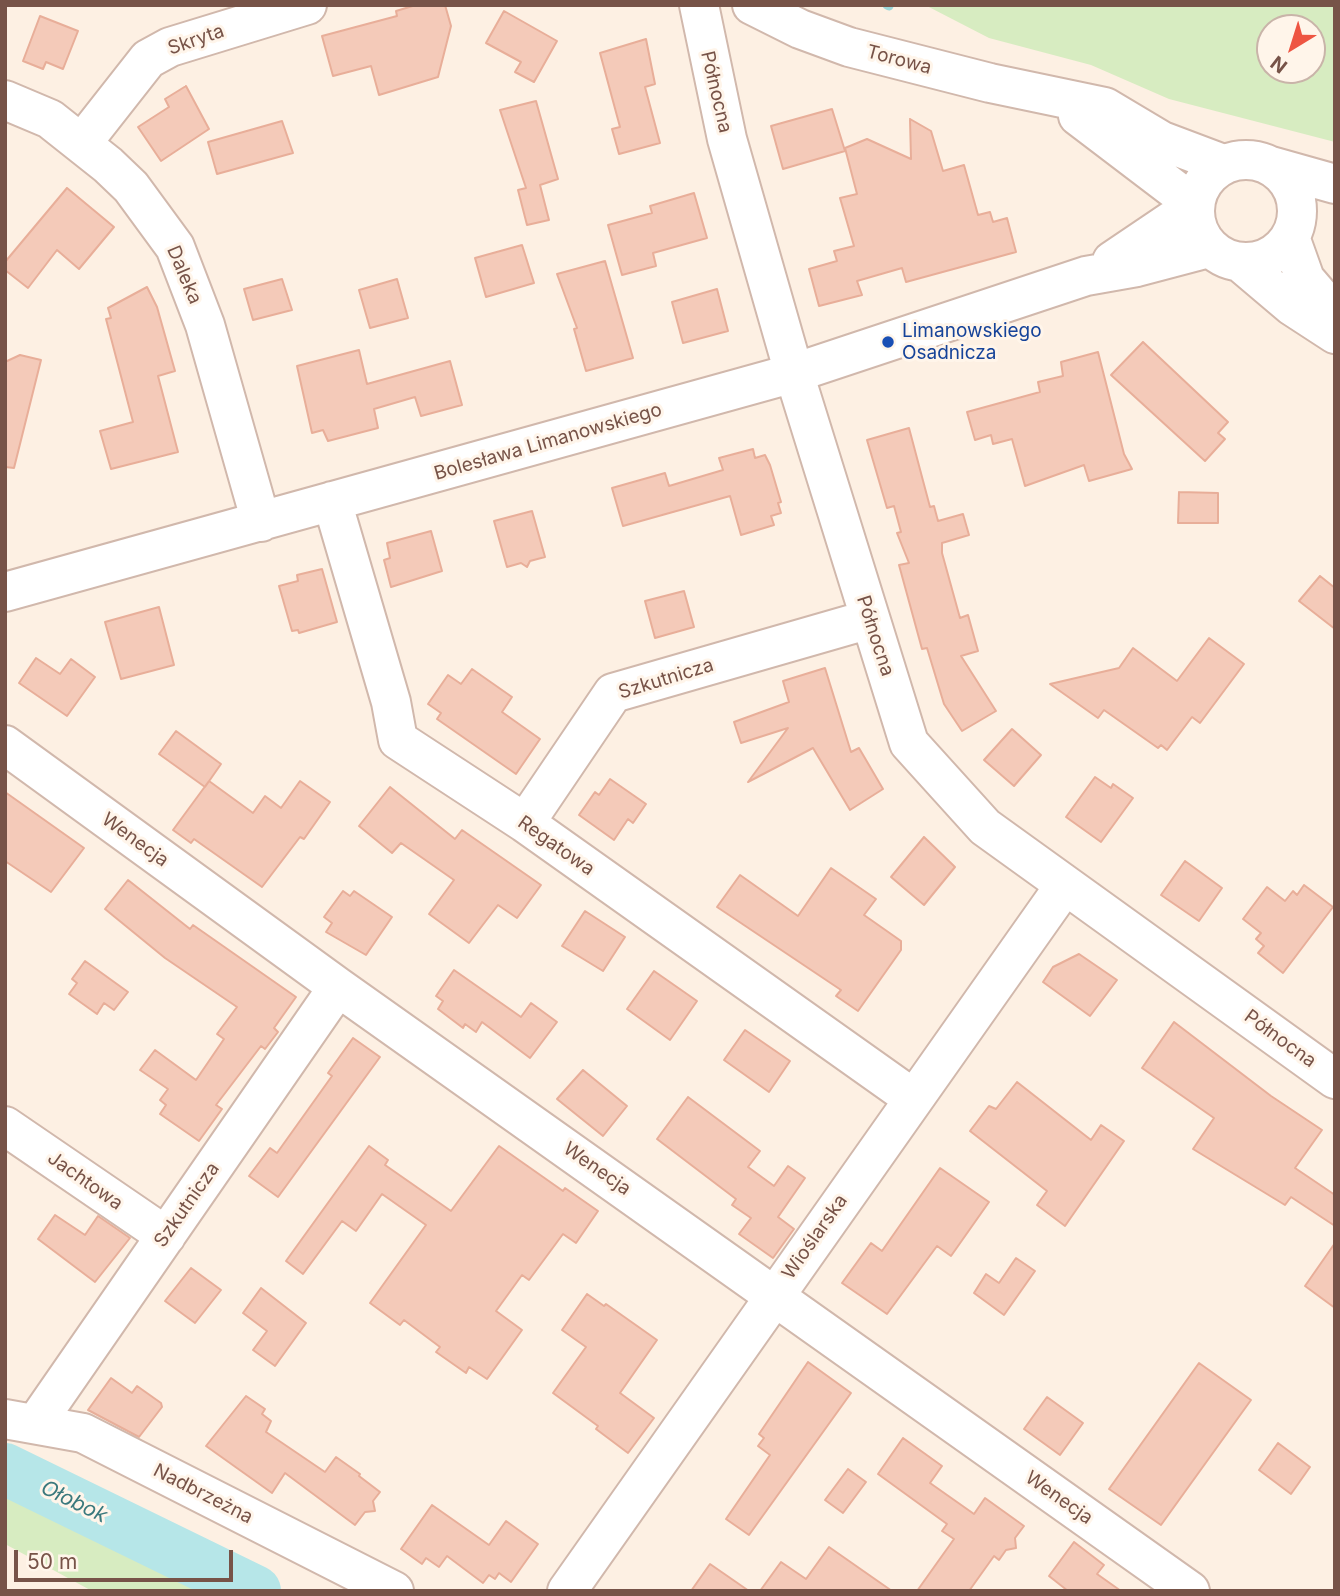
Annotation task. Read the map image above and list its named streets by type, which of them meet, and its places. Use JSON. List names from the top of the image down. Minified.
{"streets":{"street":["Skryta","Torowa","Północna","Daleka","Bolesława Limanowskiego","Szkutnicza","Wenecja","Regatowa","Jachtowa","Wioślarska","Nadbrzeżna"]},"crossings":[["Skryta","Daleka"],["Torowa","Bolesława Limanowskiego"],["Północna","Bolesława Limanowskiego"],["Północna","Szkutnicza"],["Północna","Wioślarska"],["Daleka","Bolesława Limanowskiego"],["Bolesława Limanowskiego","Regatowa"],["Szkutnicza","Wenecja"],["Szkutnicza","Regatowa"],["Szkutnicza","Jachtowa"],["Szkutnicza","Nadbrzeżna"],["Wenecja","Wioślarska"],["Regatowa","Wioślarska"]],"water":["Ołobok"],"places":["Limanowskiego Osadnicza"],"scale_bar":"50 m","north":"bottom left"}
